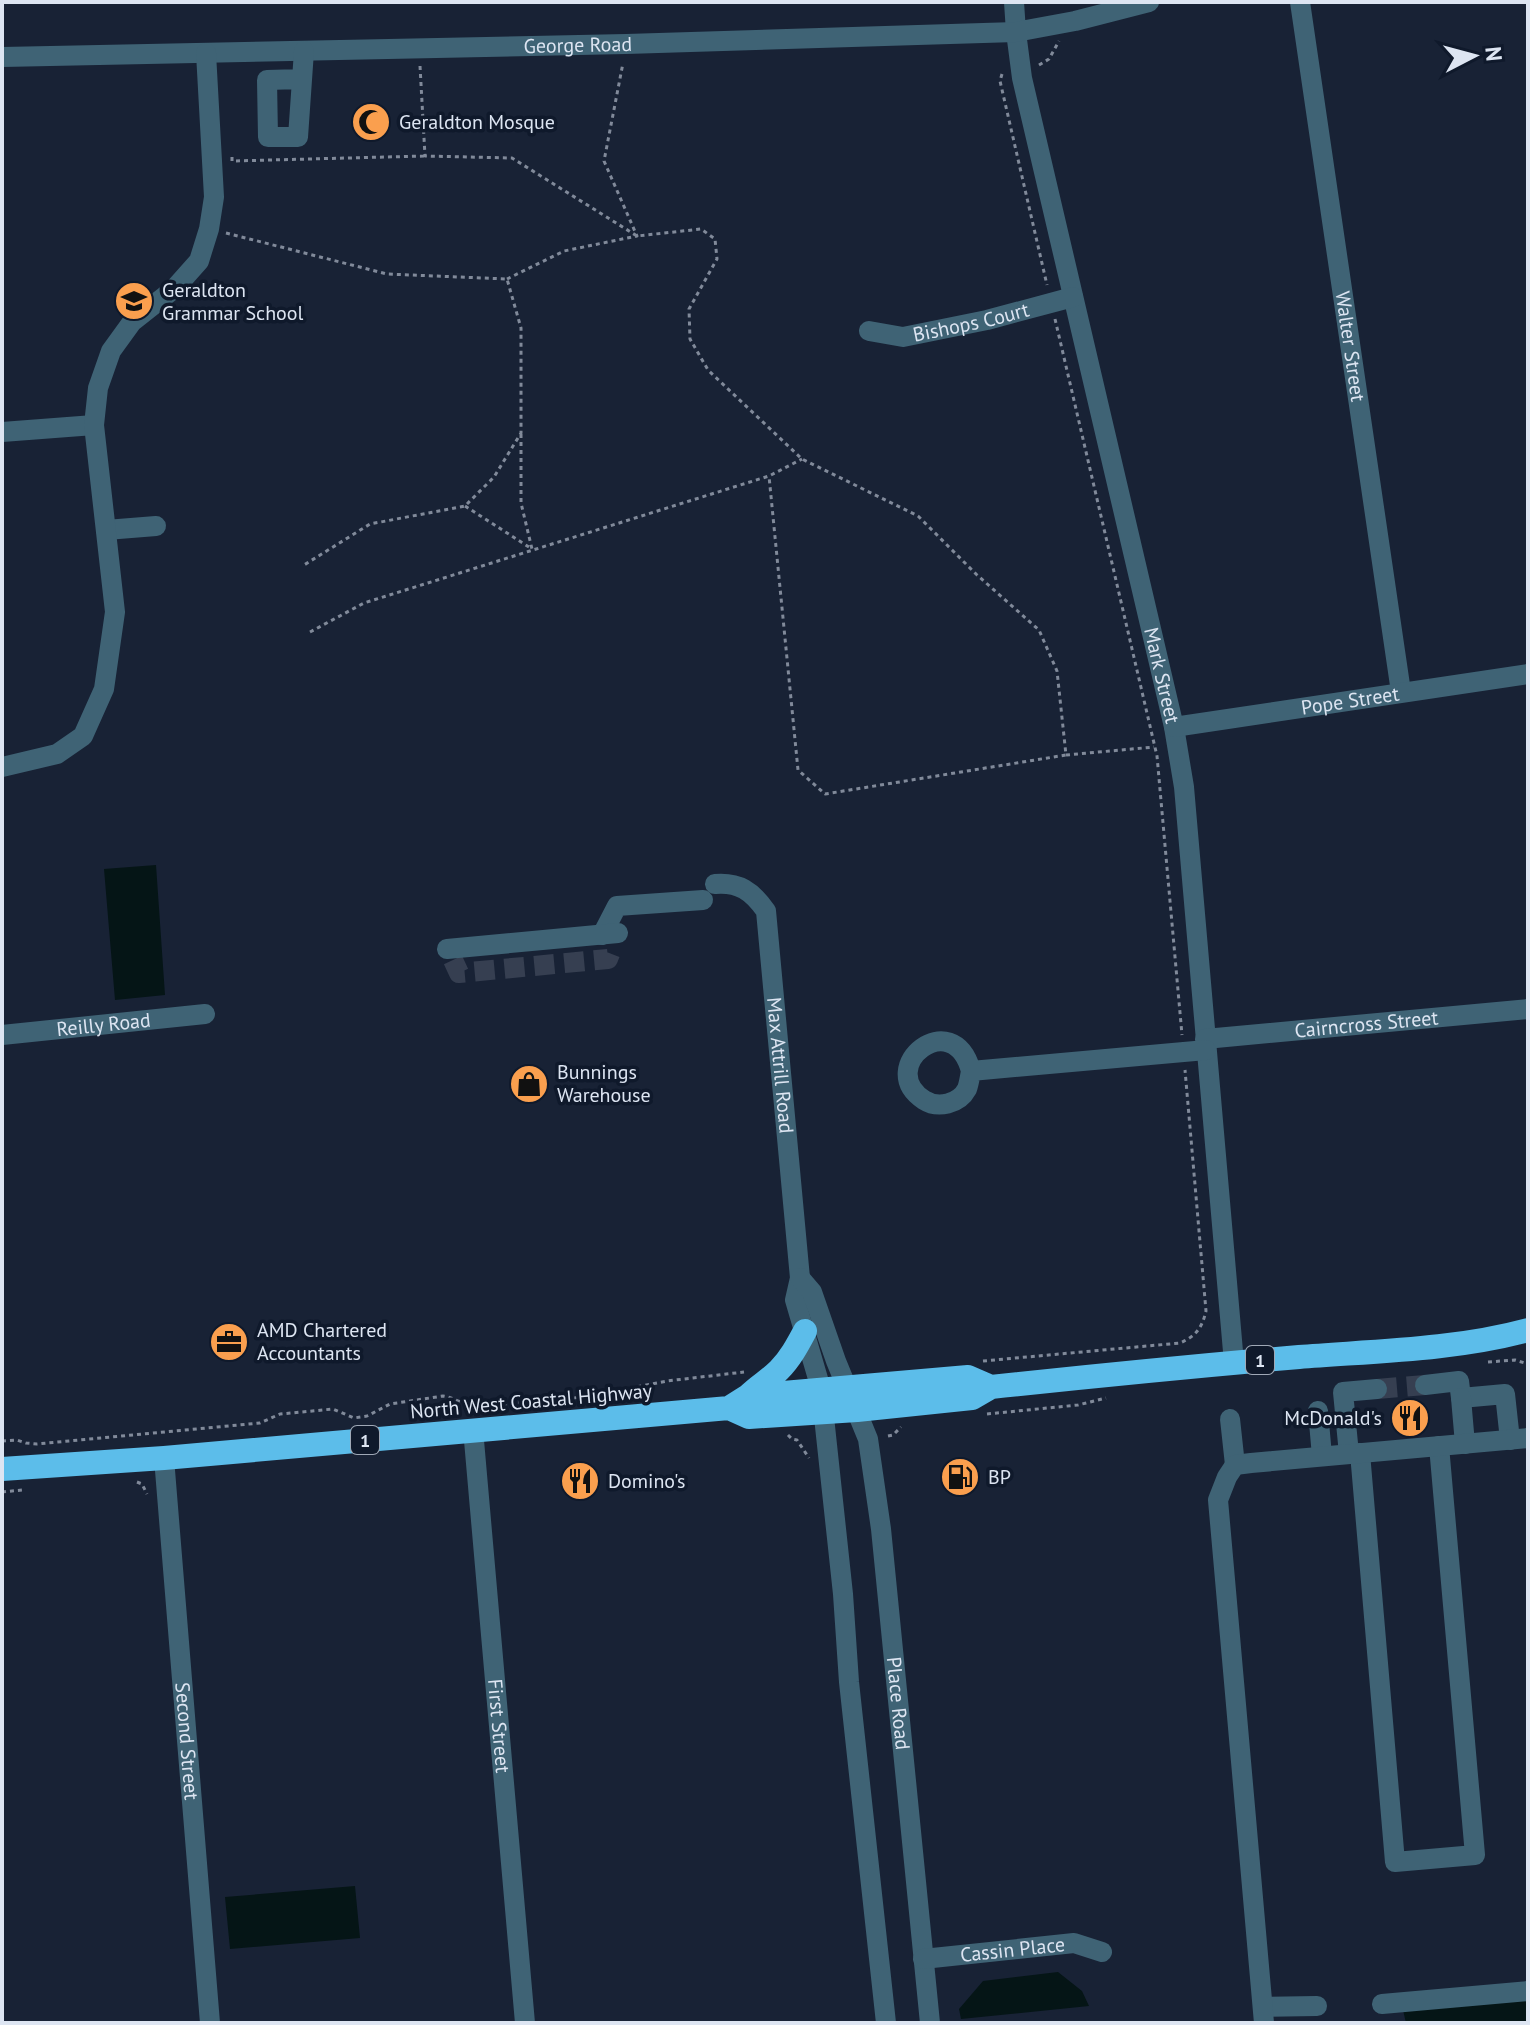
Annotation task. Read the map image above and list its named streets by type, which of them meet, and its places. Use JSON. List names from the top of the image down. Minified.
{"streets":{"highway":["1","North West Coastal Highway"],"street":["George Road","Bishops Court","Walter Street","Mark Street","Pope Street","Cairncross Street","Reilly Road","Max Attrill Road","Place Road","First Street","Second Street","Cassin Place"]},"crossings":[["George Road","Mark Street"],["Bishops Court","Mark Street"],["Walter Street","Pope Street"],["Mark Street","Pope Street"],["Mark Street","Cairncross Street"],["Mark Street","North West Coastal Highway"],["Max Attrill Road","North West Coastal Highway"],["Max Attrill Road","Place Road"],["North West Coastal Highway","Place Road"],["North West Coastal Highway","First Street"],["North West Coastal Highway","Second Street"],["Place Road","Cassin Place"]],"places":{"mosque":["Geraldton Mosque"],"school or university":["Geraldton Grammar School"],"shop":["Bunnings Warehouse"],"office":["AMD Chartered Accountants"],"restaurant":["McDonald's","Domino's"],"fuel station":["BP"]},"north":"right"}
